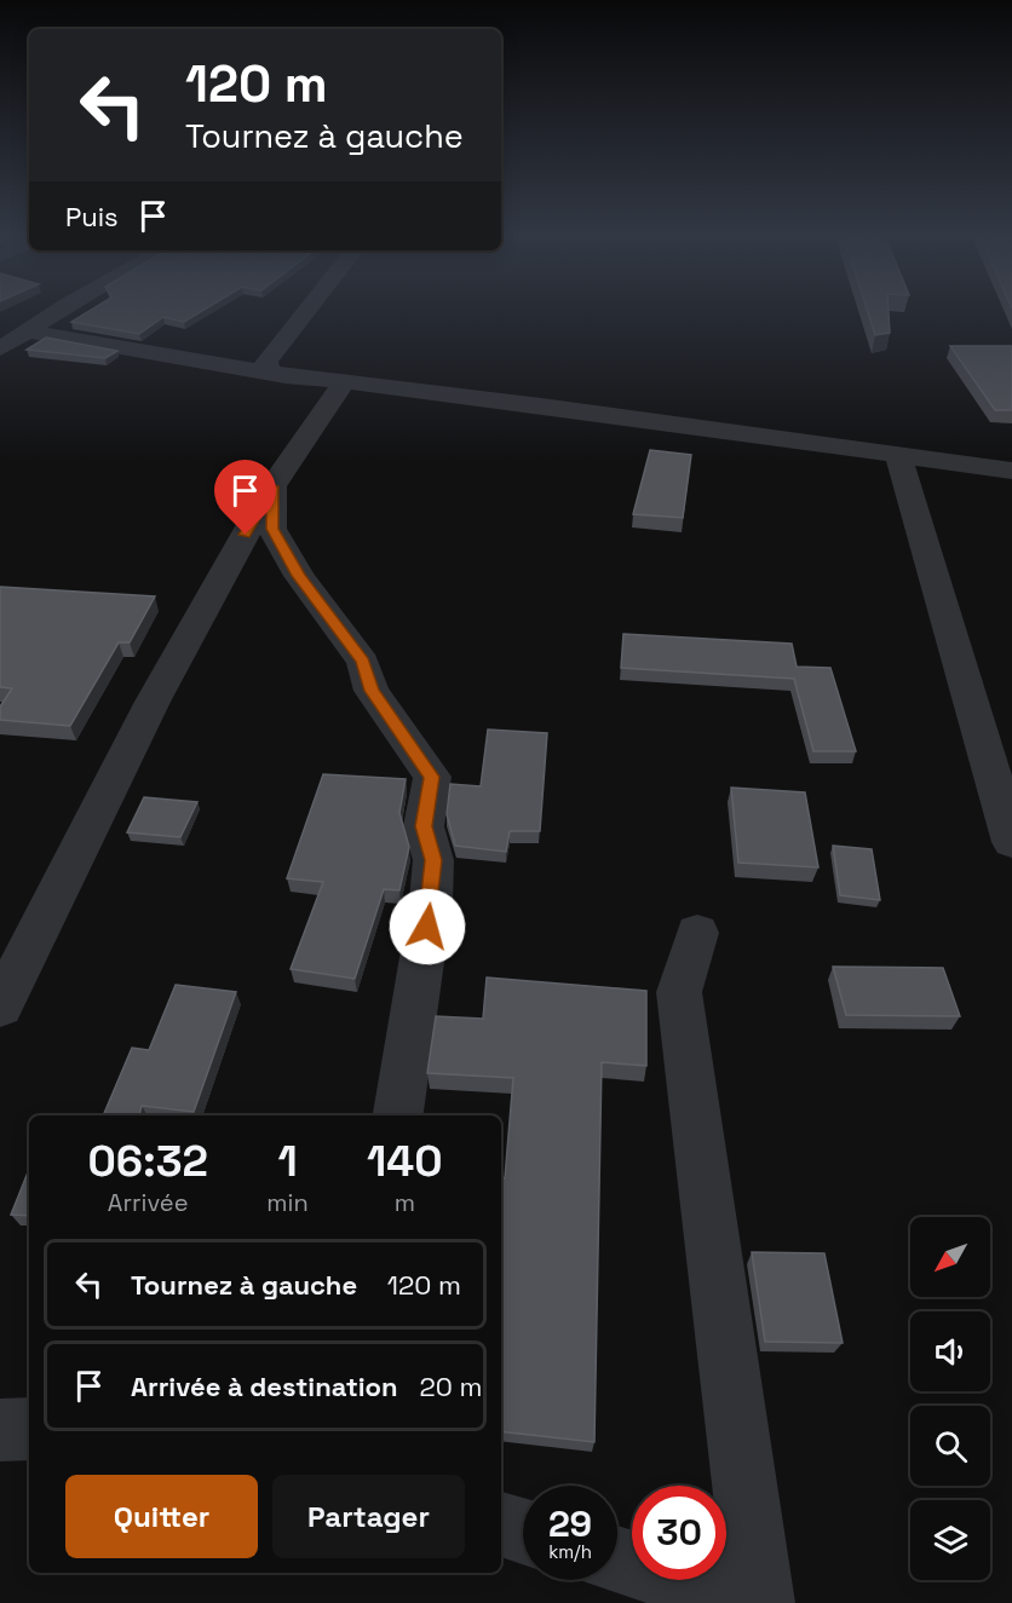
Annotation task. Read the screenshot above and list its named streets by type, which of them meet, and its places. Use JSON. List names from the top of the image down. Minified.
{"north":"bottom left","page":{"turn":["120 m","Tournez à gauche"],"then":"Puis","eta":["06:32","Arrivée","1","min","140","m"],"list":[{"name":"Tournez à gauche","value":"120 m"},{"name":"Arrivée à destination","value":"20 m"}],"buttons":["Quitter","Partager"],"speed":"29 km/h","limit":"30"}}
